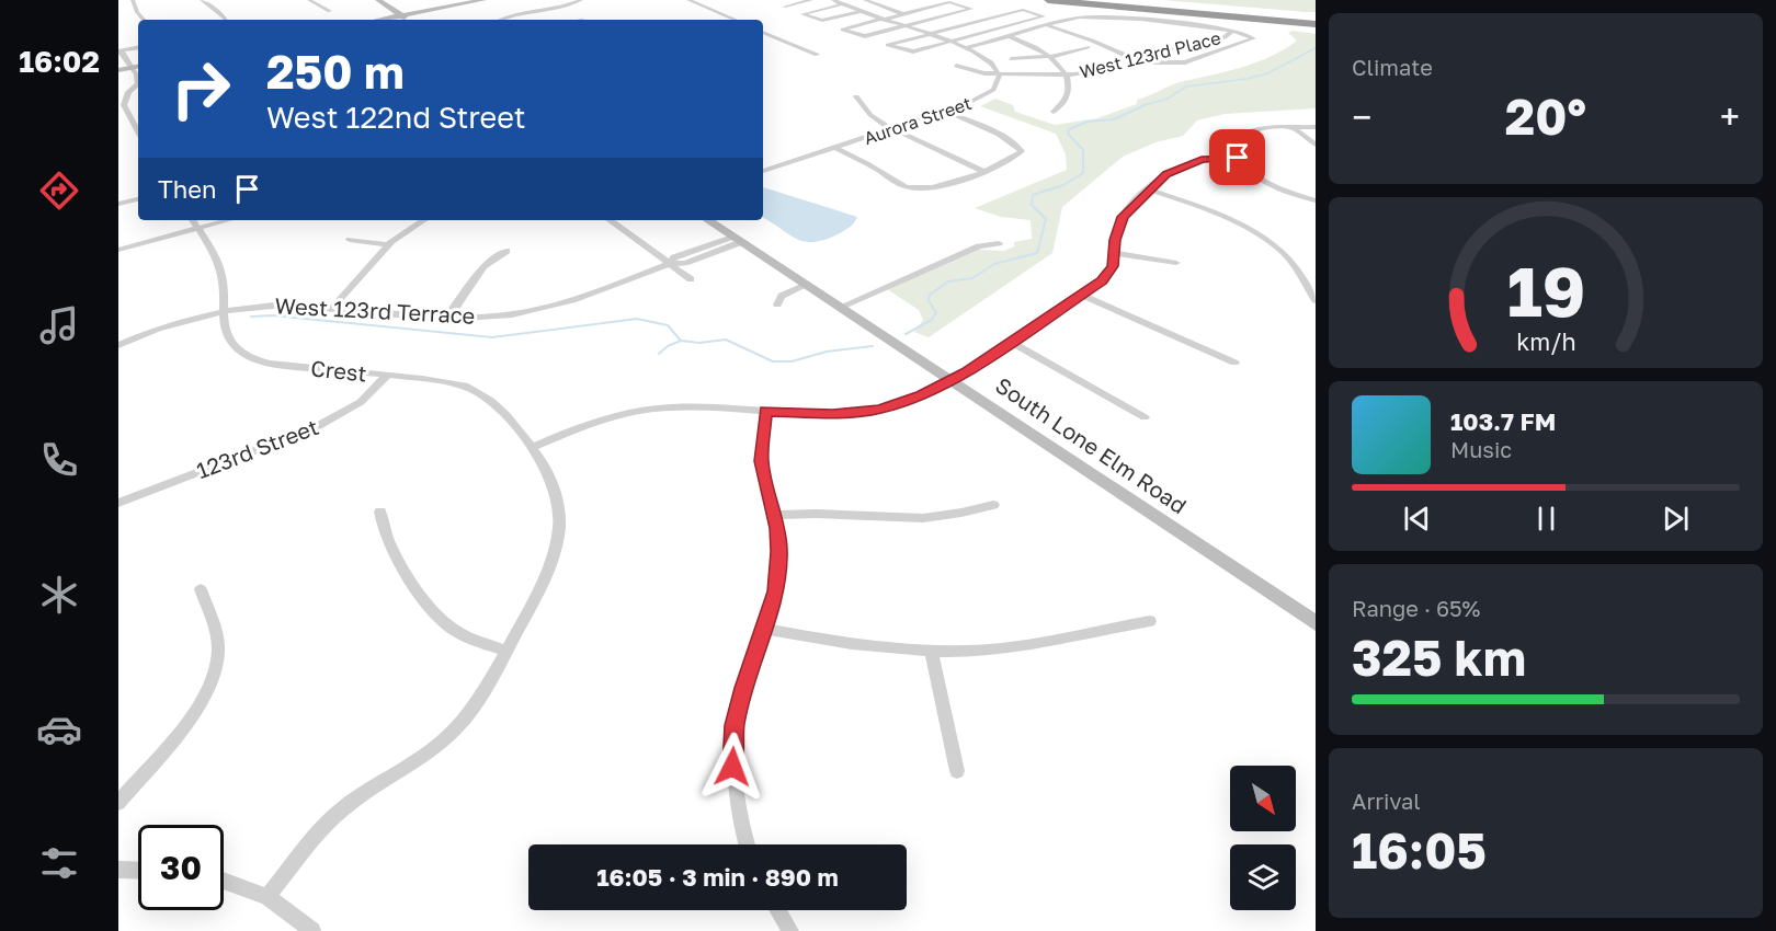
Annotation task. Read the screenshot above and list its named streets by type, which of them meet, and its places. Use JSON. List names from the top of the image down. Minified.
{"streets":{"street":["West 123rd Place","Aurora Street","West 123rd Terrace","Crest","South Lone Elm Road","123rd Street"]},"crossings":[["West 123rd Place","Aurora Street"],["West 123rd Terrace","Crest"],["West 123rd Terrace","South Lone Elm Road"],["Crest","123rd Street"]],"north":"bottom right","page":{"tabs":"16:02","tile":["Climate",["Range · 65%","325 km"],["Arrival","16:05"]],"turn":["250 m","West 122nd Street"],"heat":["−","20°","+"],"then":"Then","song":["103.7 FM","Music"],"limit":"30","trip":"16:05 · 3 min · 890 m","gauge":["19","km/h"]}}
